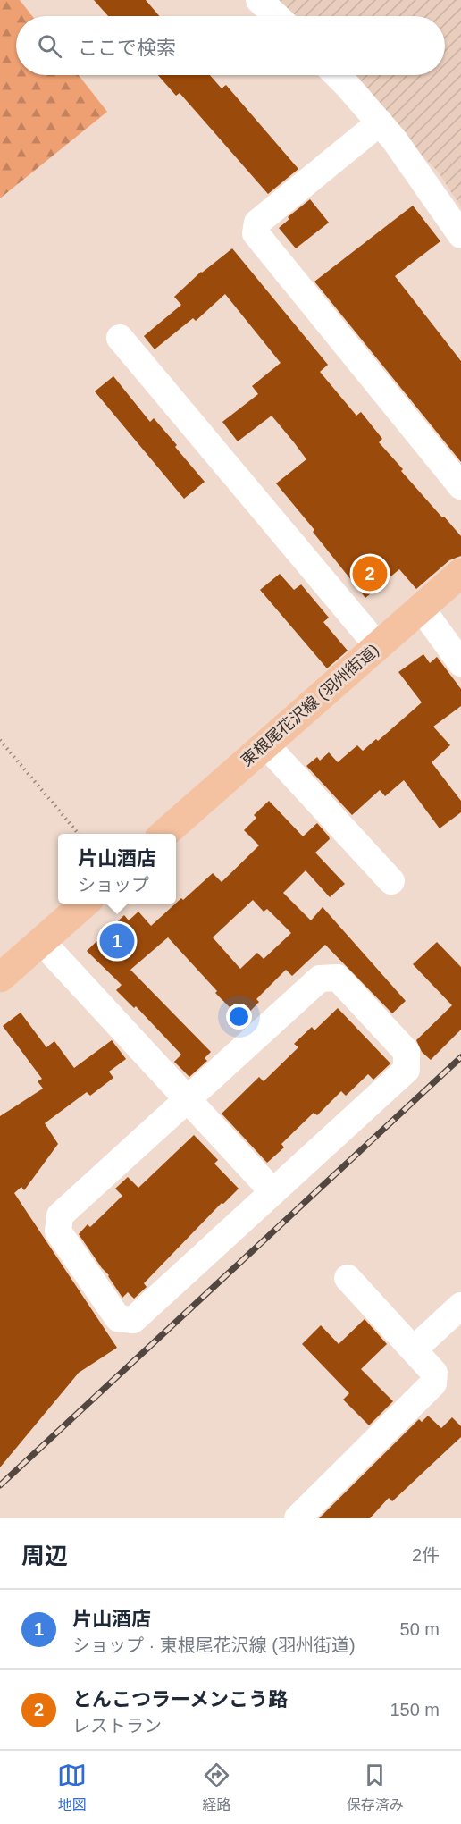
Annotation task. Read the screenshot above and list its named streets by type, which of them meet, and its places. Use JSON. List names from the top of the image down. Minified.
{"streets":{"main road":["東根尾花沢線 (羽州街道)"]},"page":{"search":"ここで検索","pins":["2","1"],"popup":["片山酒店","ショップ"],"heading":["周辺","2件"],"list":[{"mark":"1","name":"片山酒店","note":"ショップ · 東根尾花沢線 (羽州街道)","value":"50 m"},{"mark":"2","name":"とんこつラーメンこう路","note":"レストラン","value":"150 m"}],"nav":["地図","経路","保存済み"]}}
